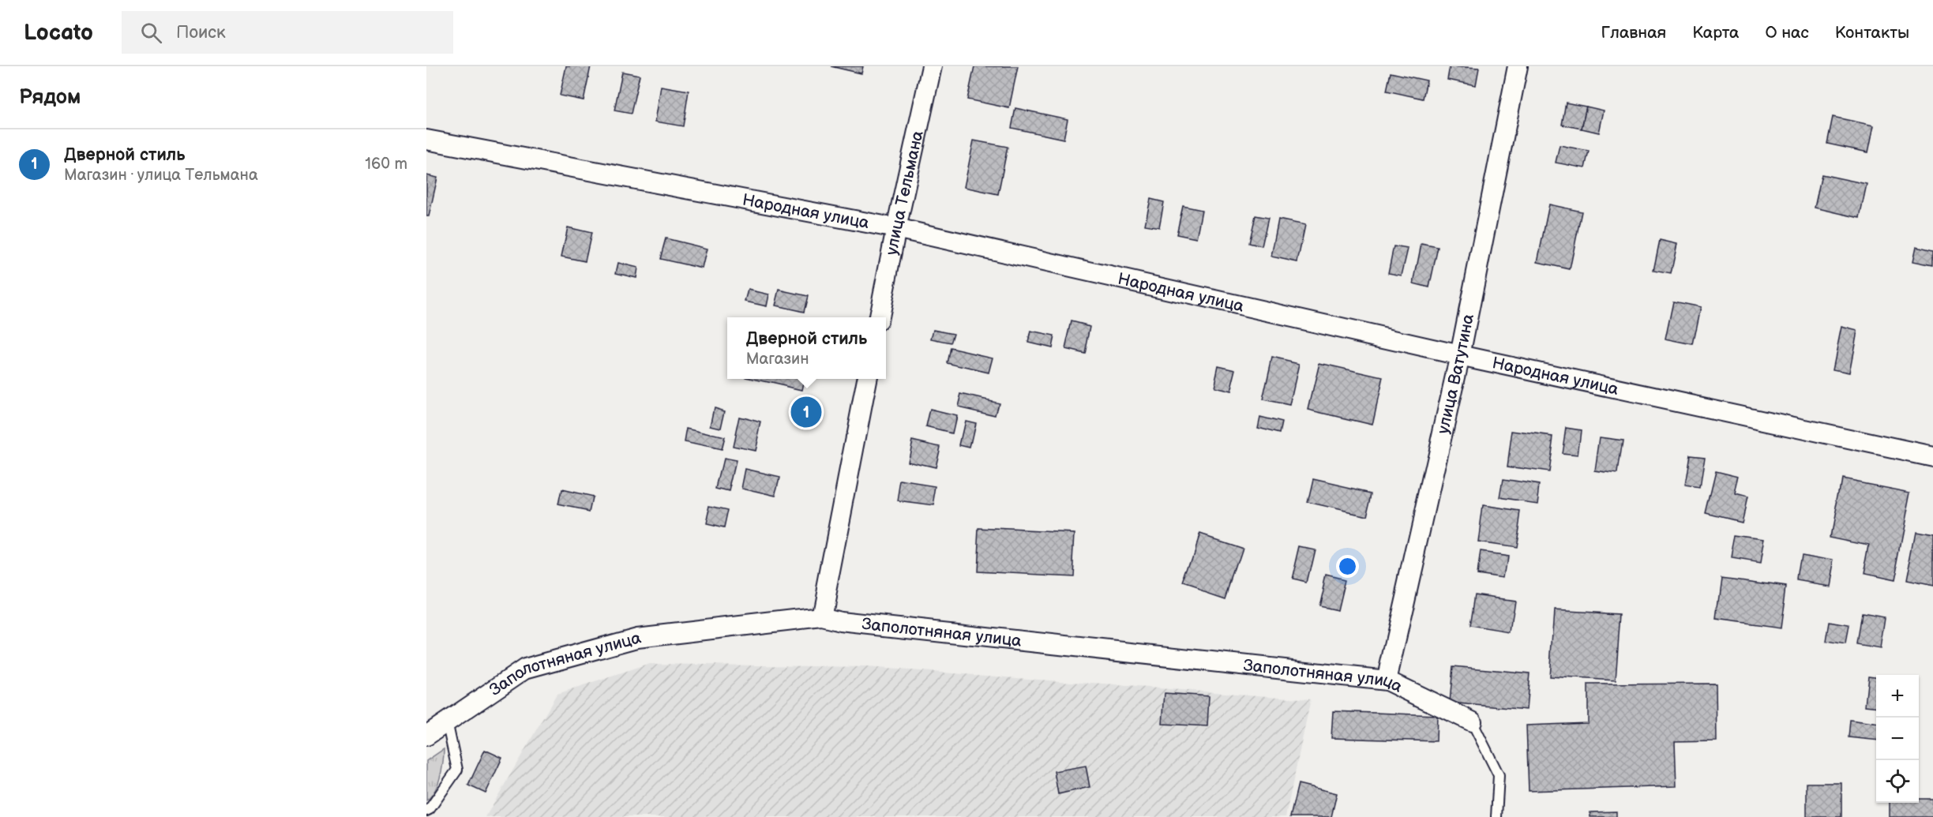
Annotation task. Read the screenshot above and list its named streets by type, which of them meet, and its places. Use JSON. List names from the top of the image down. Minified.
{"streets":{"street":["улица Тельмана","Народная улица","улица Ватутина","Заполотняная улица"]},"crossings":[["улица Тельмана","Народная улица"],["Народная улица","улица Ватутина"],["улица Ватутина","Заполотняная улица"]],"page":{"header":"Locato","search":"Поиск","nav":["Главная","Карта","О нас","Контакты"],"heading":"Рядом","list":[{"mark":"1","name":"Дверной стиль","note":"Магазин · улица Тельмана","value":"160 m"}],"popup":["Дверной стиль","Магазин"],"pins":"1","map_buttons":["+","−"]}}
